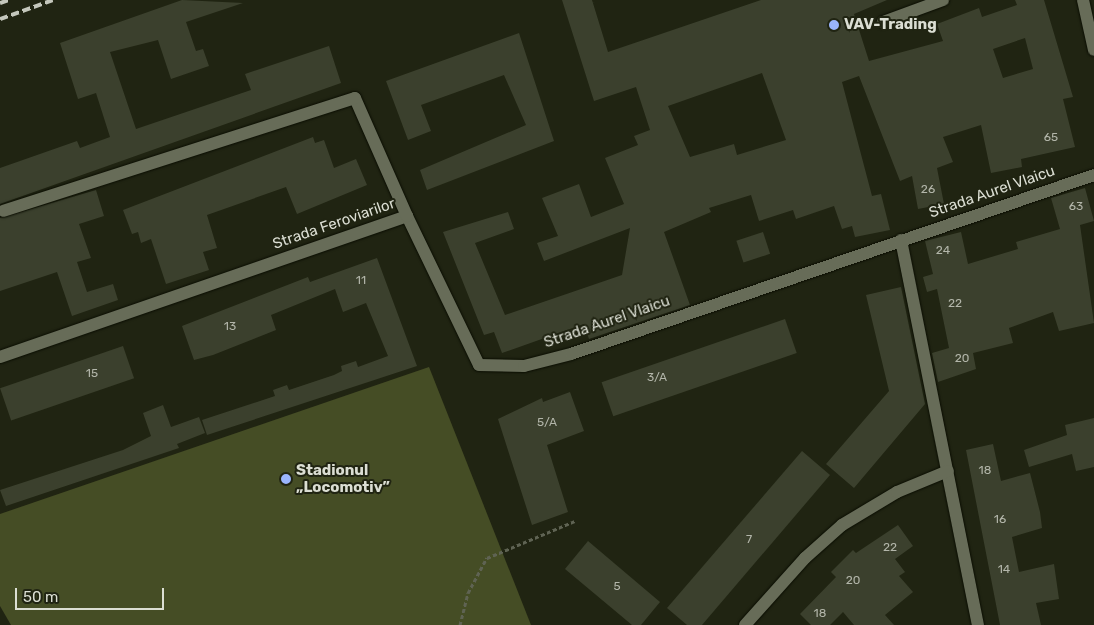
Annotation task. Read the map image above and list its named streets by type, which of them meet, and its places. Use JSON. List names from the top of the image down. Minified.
{"streets":{"street":["Strada Aurel Vlaicu","Strada Feroviarilor"]},"crossings":[["Strada Aurel Vlaicu","Strada Feroviarilor"]],"places":["VAV-Trading","Stadionul „Locomotiv”"],"house_numbers":["65","26","63","24","11","22","13","20","15","3/A","5/A","18","16","7","22","14","20","5","18"],"scale_bar":"50 m"}
